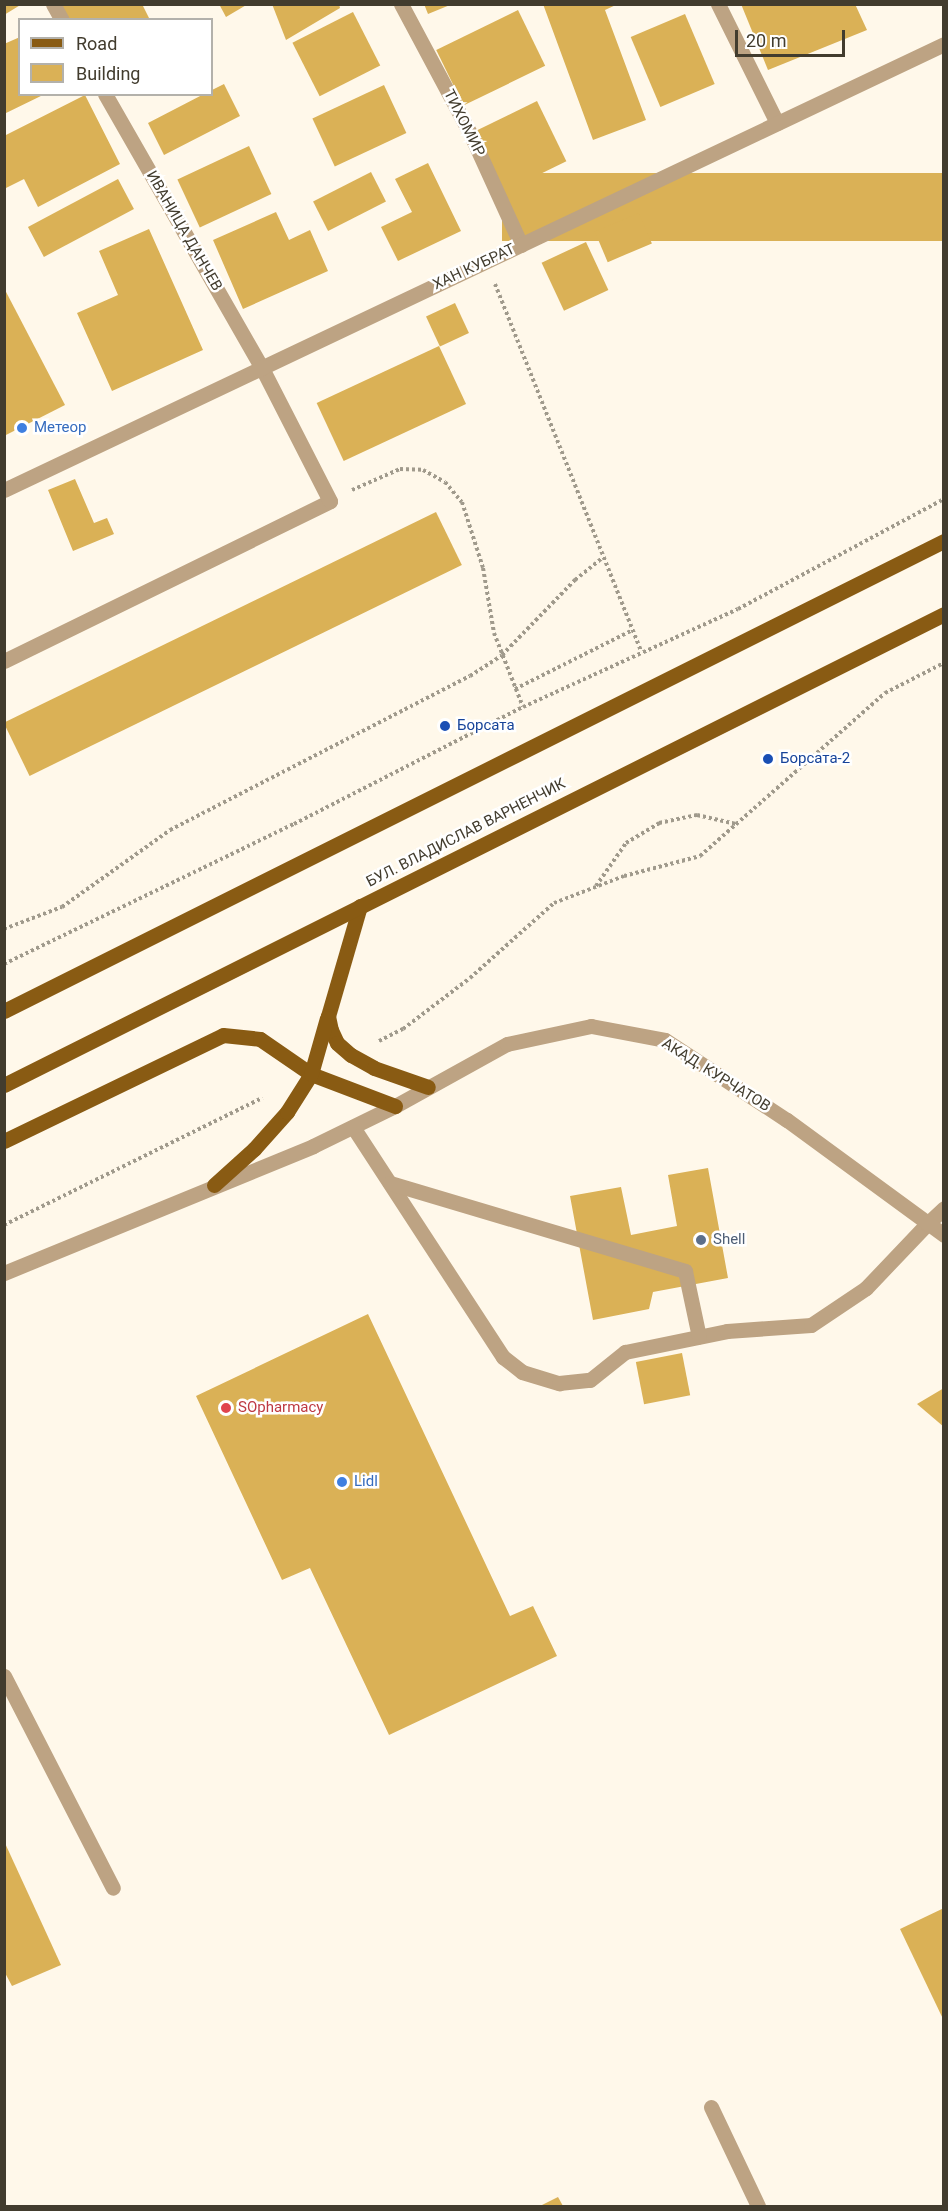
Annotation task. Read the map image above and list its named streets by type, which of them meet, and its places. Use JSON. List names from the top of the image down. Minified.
{"streets":{"main road":["БУЛ. ВЛАДИСЛАВ ВАРНЕНЧИК"],"street":["ТИХОМИР","ИВАНИЦА ДАНЧЕВ","ХАН КУБРАТ","АКАД. КУРЧАТОВ"]},"crossings":[["ТИХОМИР","ХАН КУБРАТ"],["ИВАНИЦА ДАНЧЕВ","ХАН КУБРАТ"]],"places":["Метеор","Борсата","Борсата-2","Shell","SOpharmacy","Lidl"],"legend":["Road","Building"],"scale_bar":"20 m"}
